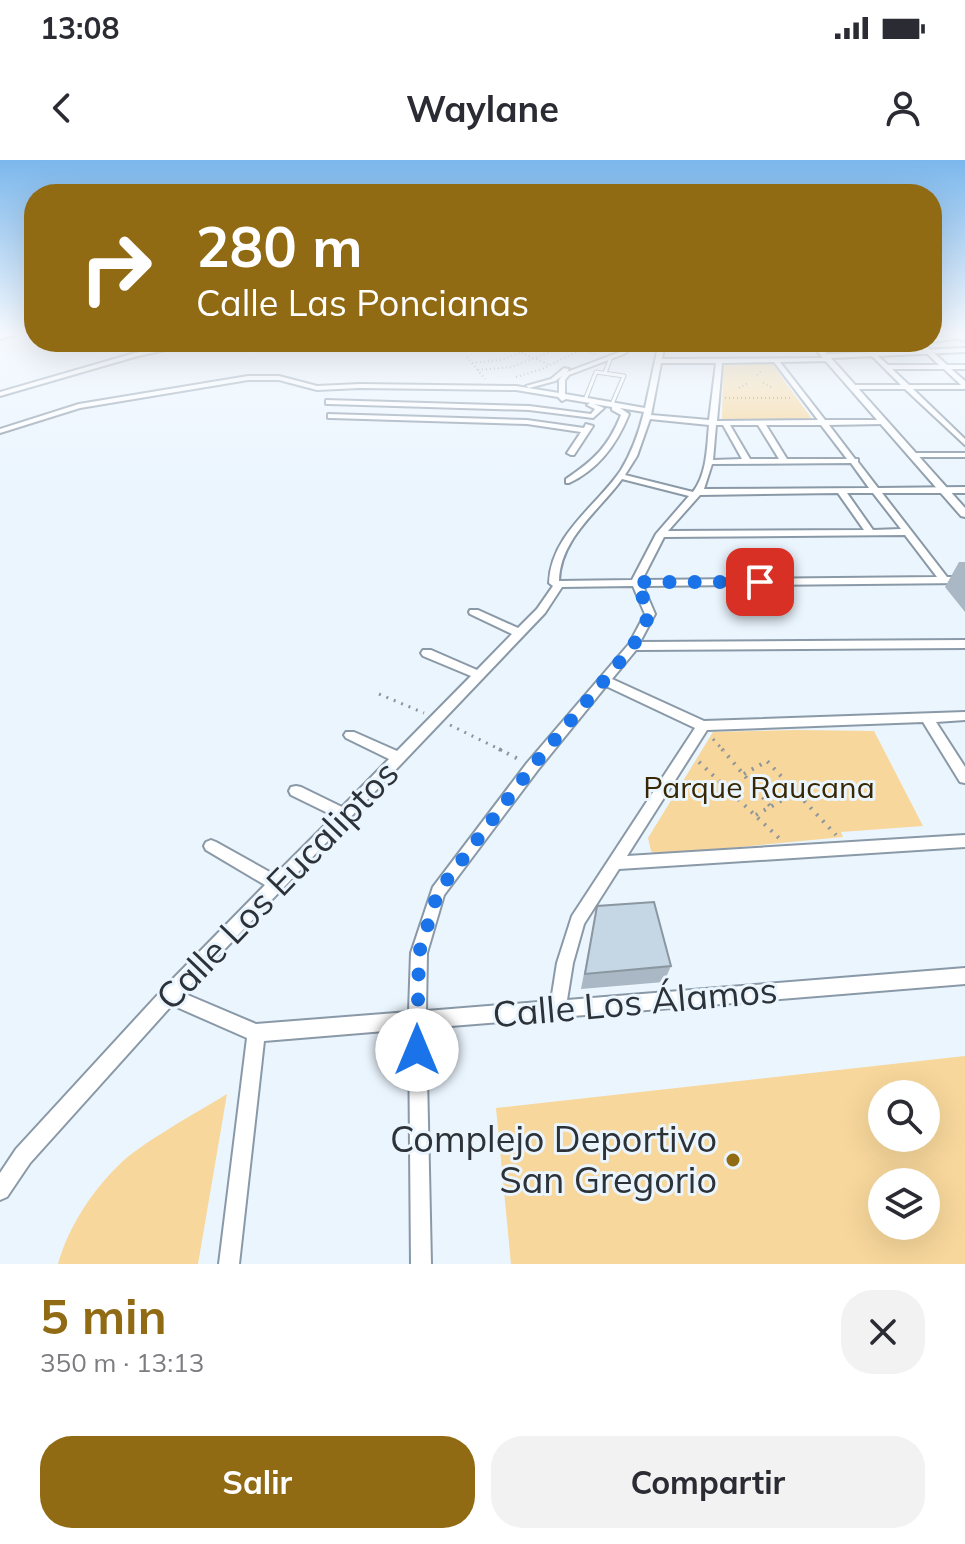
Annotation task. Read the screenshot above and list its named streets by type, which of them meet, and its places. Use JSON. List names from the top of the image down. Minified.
{"streets":{"street":["Calle Los Eucaliptos","Calle Los Álamos"]},"crossings":[["Calle Los Eucaliptos","Calle Los Álamos"]],"parks":["Parque Raucana"],"places":["Complejo Deportivo San Gregorio"],"page":{"status":"13:08","header":"Waylane","turn":["280 m","Calle Las Poncianas"],"heading":["5 min","350 m · 13:13"],"buttons":["Salir","Compartir"]}}
